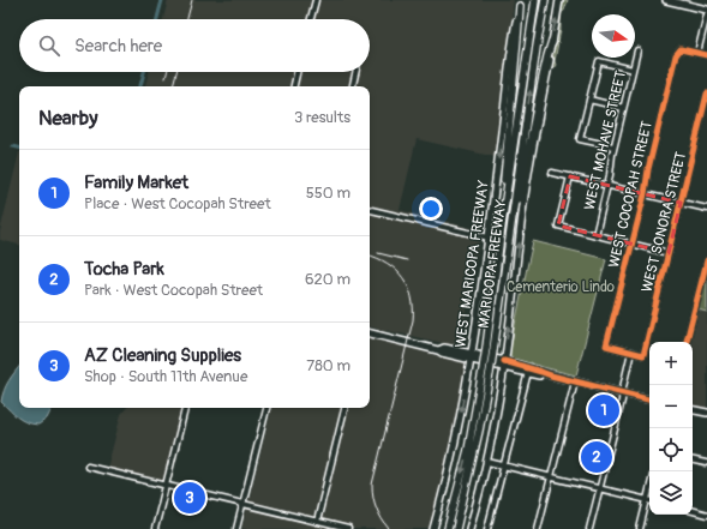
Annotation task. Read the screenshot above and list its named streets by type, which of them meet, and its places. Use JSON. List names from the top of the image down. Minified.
{"streets":{"highway":["MARICOPA FREEWAY"],"main road":["WEST MARICOPA FREEWAY"],"street":["WEST MOHAVE STREET","WEST COCOPAH STREET","WEST SONORA STREET"]},"crossings":[["WEST COCOPAH STREET","WEST SONORA STREET"]],"parks":["Cementerio Lindo"],"north":"right","page":{"search":"Search here","heading":["Nearby","3 results"],"list":[{"mark":"1","name":"Family Market","note":"Place · West Cocopah Street","value":"550 m"},{"mark":"2","name":"Tocha Park","note":"Park · West Cocopah Street","value":"620 m"},{"mark":"3","name":"AZ Cleaning Supplies","note":"Shop · South 11th Avenue","value":"780 m"}],"map_buttons":["+","−"],"pins":["1","2","3"]}}
